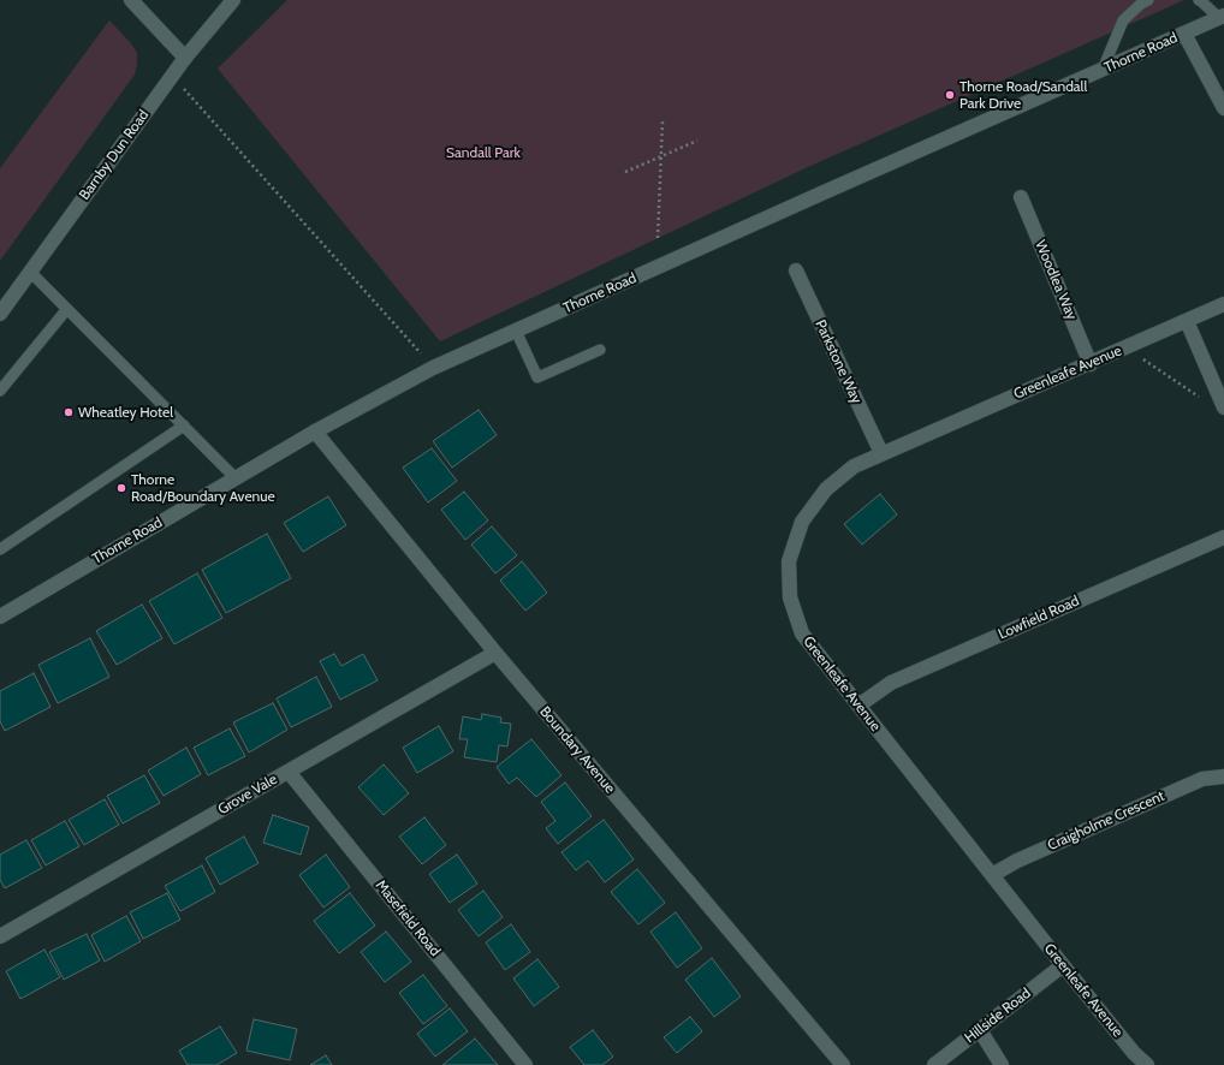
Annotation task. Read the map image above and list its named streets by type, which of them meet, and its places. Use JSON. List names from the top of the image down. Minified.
{"streets":{"street":["Thorne Road","Barnby Dun Road","Woodlea Way","Parkstone Way","Greenleafe Avenue","Lowfield Road","Boundary Avenue","Grove Vale","Craigholme Crescent","Masefield Road","Hillside Road"]},"crossings":[["Thorne Road","Boundary Avenue"],["Woodlea Way","Greenleafe Avenue"],["Parkstone Way","Greenleafe Avenue"],["Greenleafe Avenue","Lowfield Road"],["Greenleafe Avenue","Craigholme Crescent"],["Greenleafe Avenue","Hillside Road"],["Boundary Avenue","Grove Vale"],["Grove Vale","Masefield Road"]],"parks":["Sandall Park"],"places":["Thorne Road/Sandall Park Drive","Wheatley Hotel","Thorne Road/Boundary Avenue"]}
